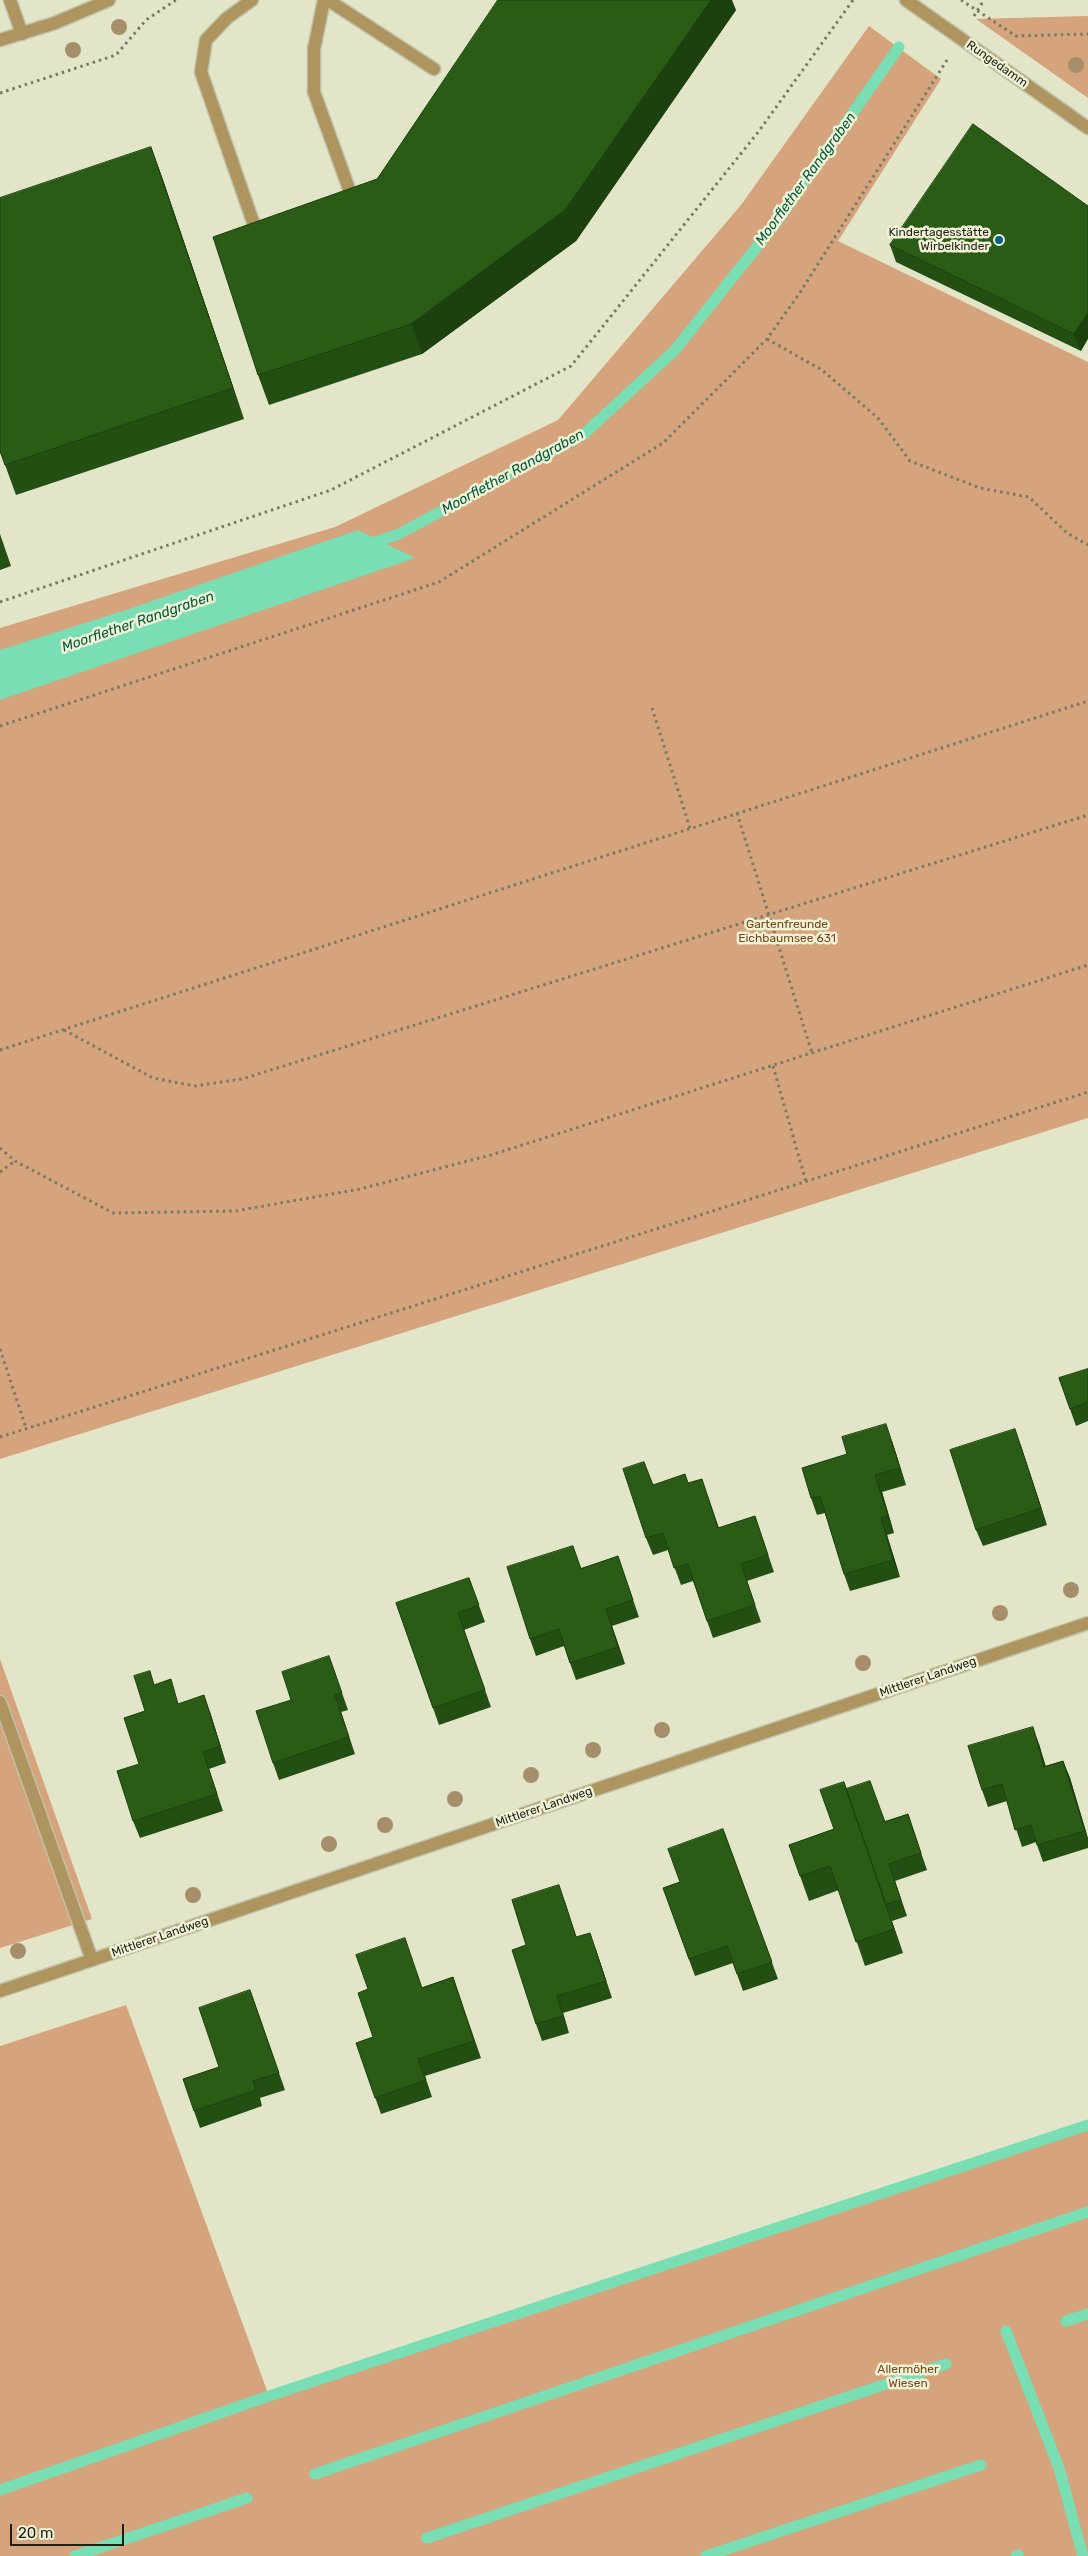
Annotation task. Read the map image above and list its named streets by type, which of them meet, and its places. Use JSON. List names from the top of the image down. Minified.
{"streets":{"street":["Rungedamm","Mittlerer Landweg"]},"water":["Moorflether Randgraben"],"parks":["Gartenfreunde Eichbaumsee 631","Allermöher Wiesen"],"places":["Kindertagesstätte Wirbelkinder"],"scale_bar":"20 m"}
